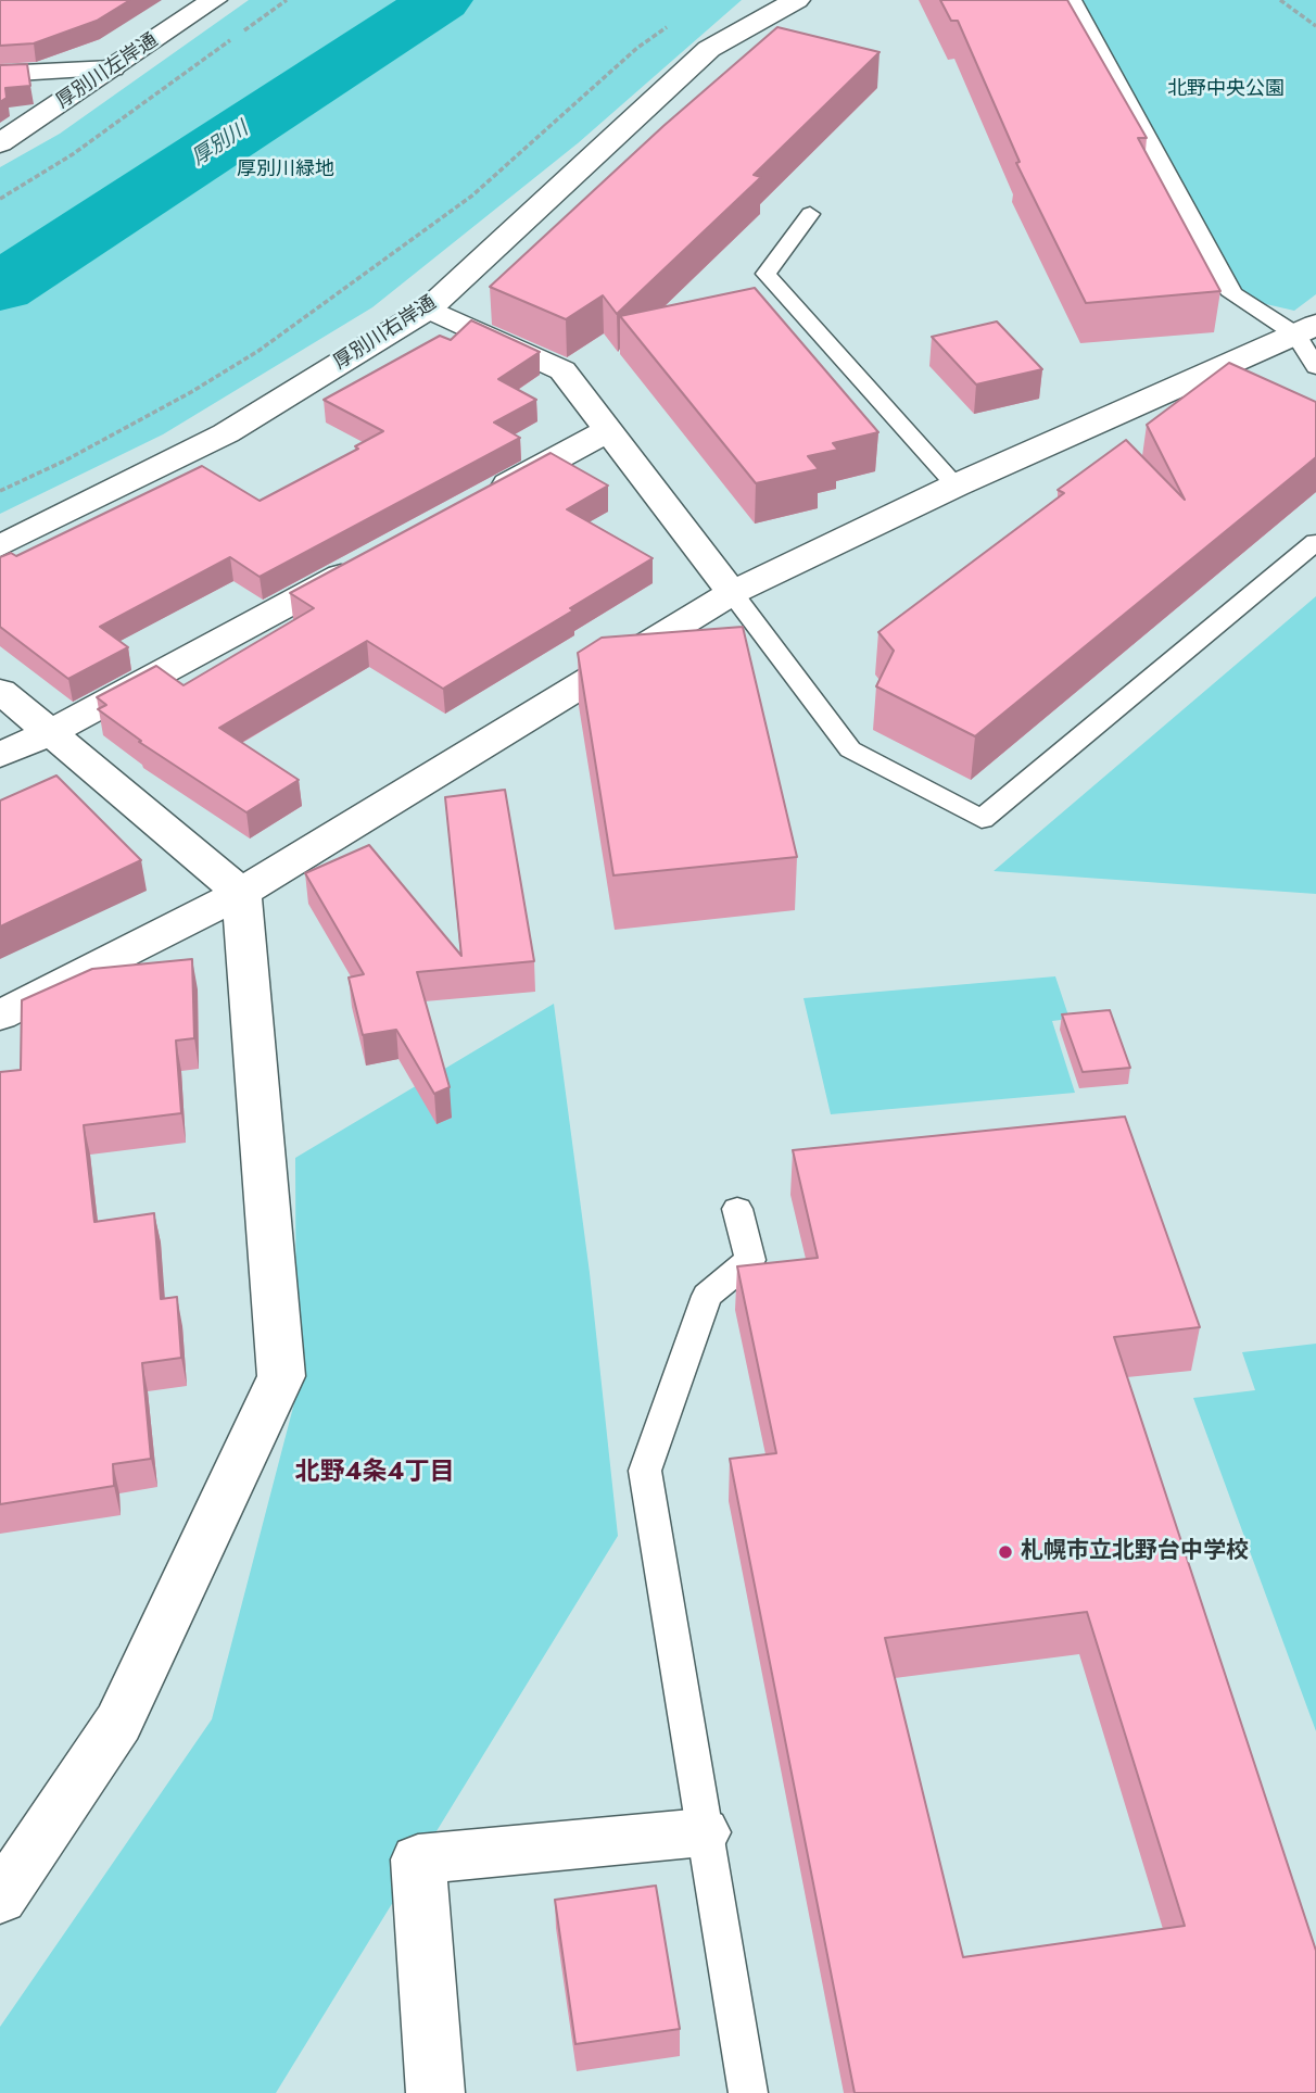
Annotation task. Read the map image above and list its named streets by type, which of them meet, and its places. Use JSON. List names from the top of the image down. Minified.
{"streets":{"street":["厚別川左岸通","厚別川右岸通"]},"districts":["北野4条4丁目"],"water":["厚別川"],"parks":["北野中央公園","厚別川緑地"],"places":["札幌市立北野台中学校"]}
